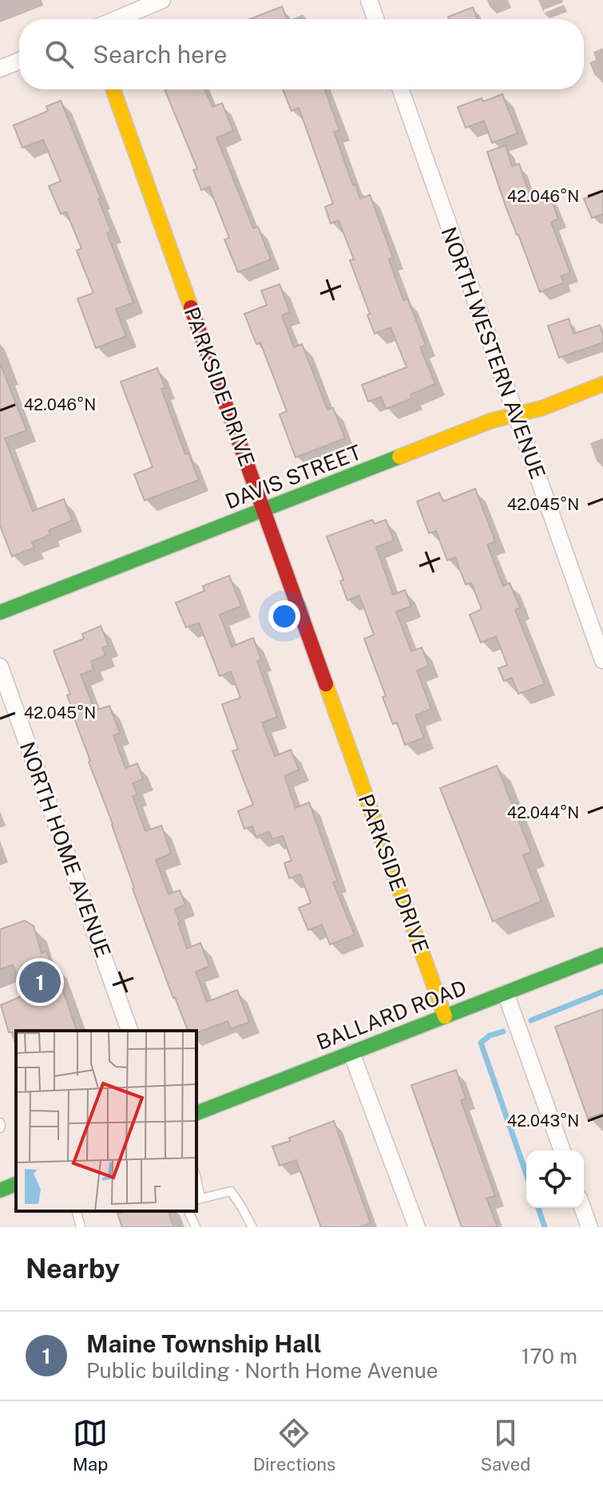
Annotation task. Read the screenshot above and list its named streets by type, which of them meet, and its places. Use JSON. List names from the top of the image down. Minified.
{"streets":{"street":["NORTH WESTERN AVENUE","PARKSIDE DRIVE","DAVIS STREET","NORTH HOME AVENUE","BALLARD ROAD"]},"crossings":[["NORTH WESTERN AVENUE","DAVIS STREET"],["PARKSIDE DRIVE","DAVIS STREET"],["PARKSIDE DRIVE","BALLARD ROAD"]],"page":{"search":"Search here","pins":"1","heading":"Nearby","list":[{"mark":"1","name":"Maine Township Hall","note":"Public building · North Home Avenue","value":"170 m"}],"nav":["Map","Directions","Saved"]},"coordinates":["42.046°N","42.045°N","42.044°N","42.043°N"]}
